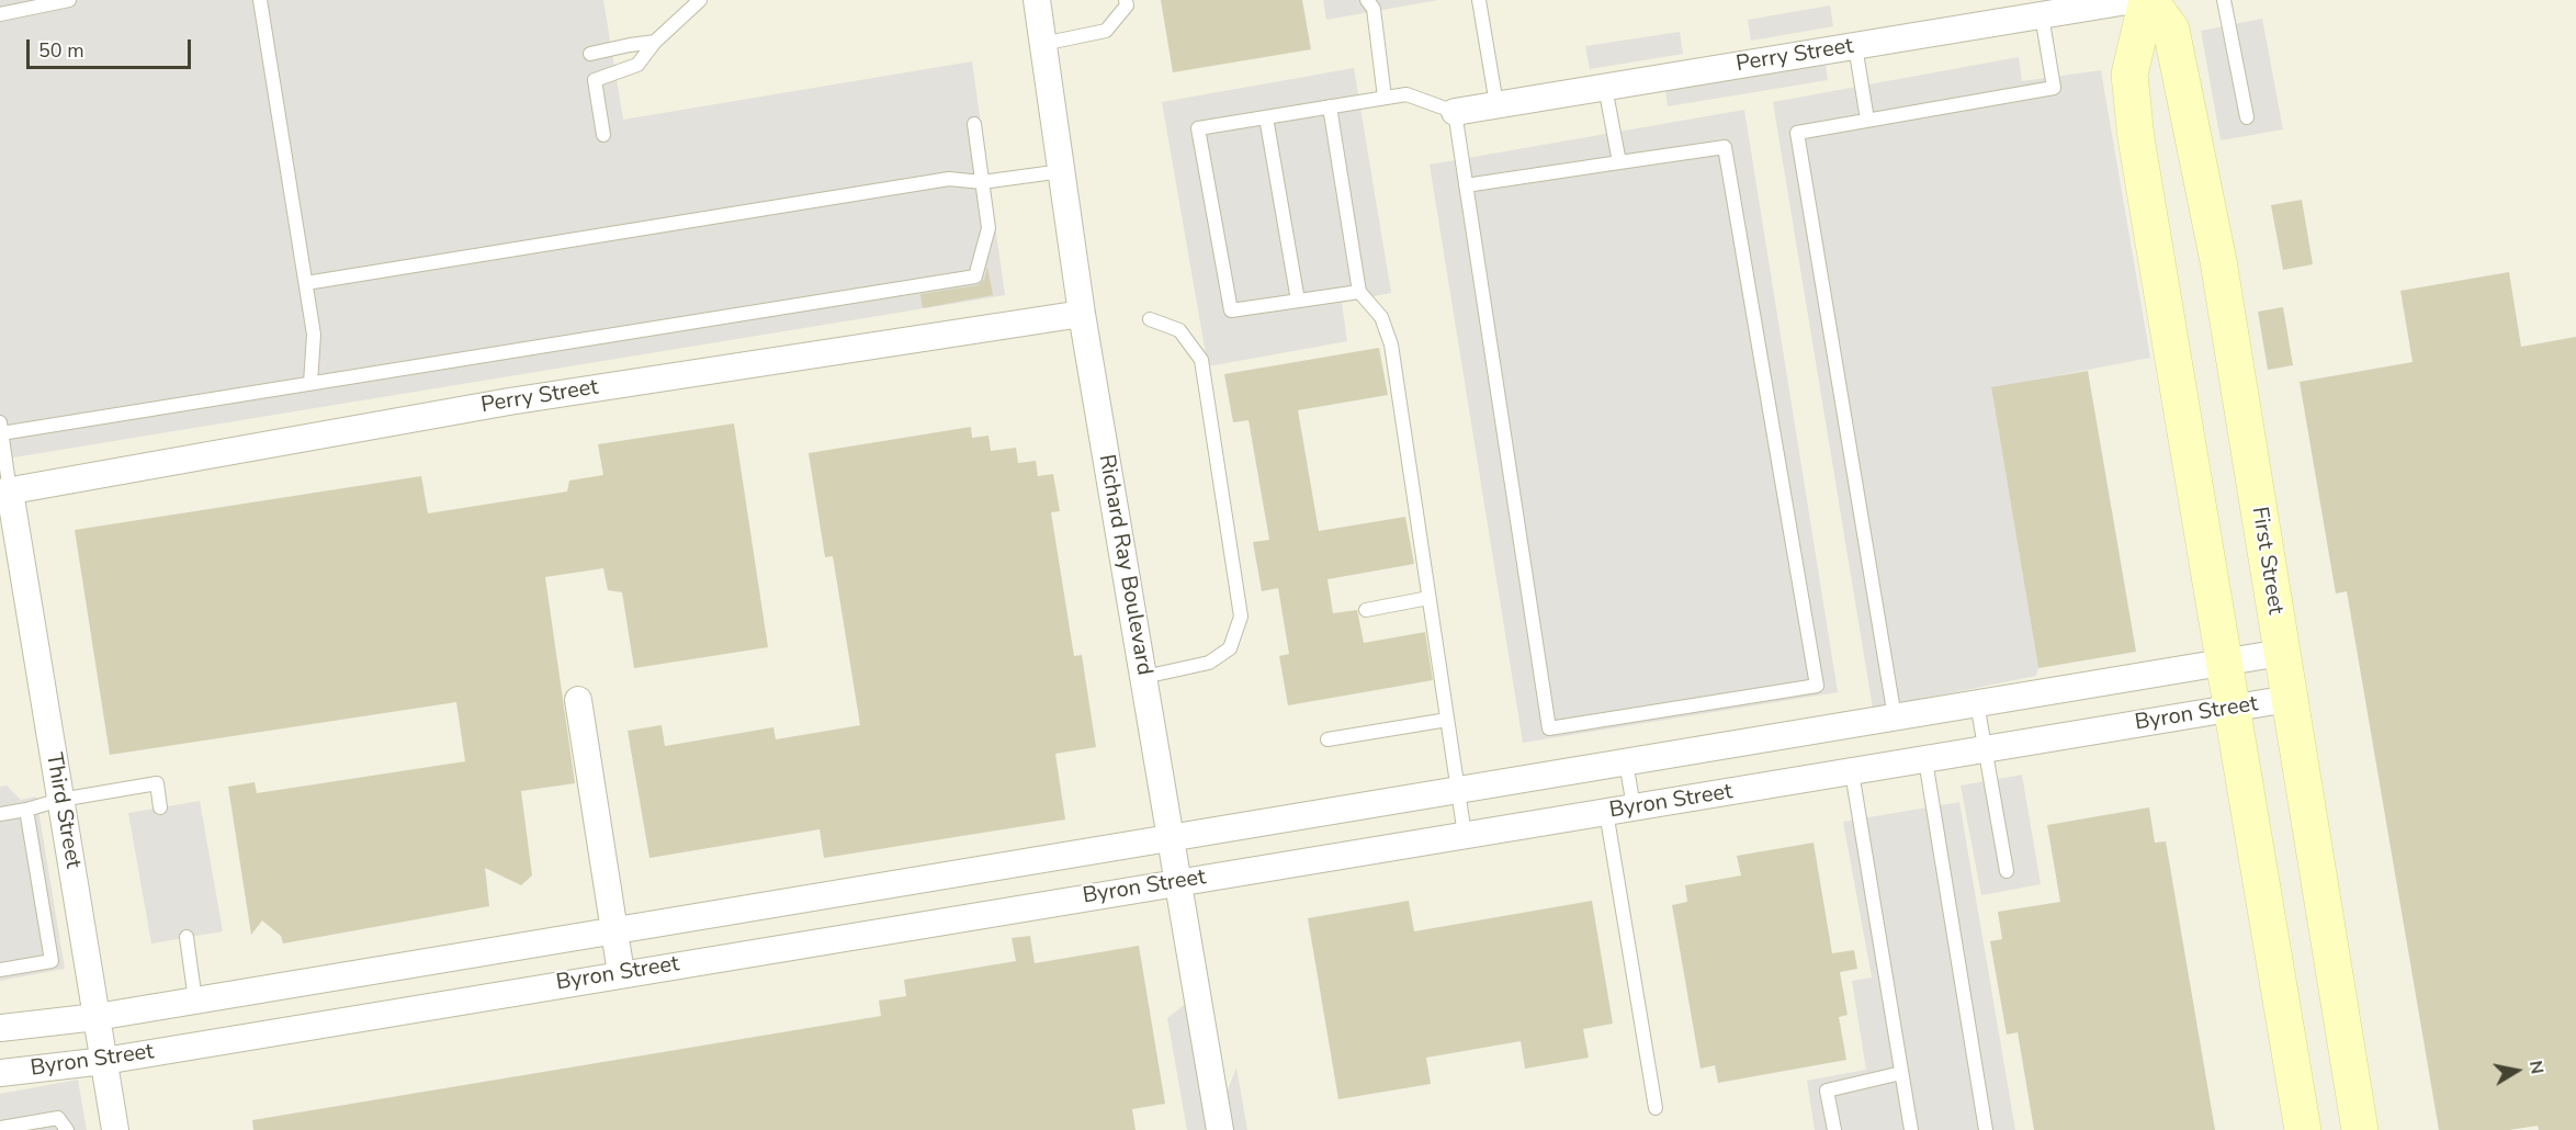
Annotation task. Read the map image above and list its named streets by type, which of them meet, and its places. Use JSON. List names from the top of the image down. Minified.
{"streets":{"street":["Perry Street","First Street","Richard Ray Boulevard","Byron Street","Third Street"]},"crossings":[["Perry Street","Richard Ray Boulevard"],["Perry Street","Third Street"],["First Street","Byron Street"],["Richard Ray Boulevard","Byron Street"],["Byron Street","Third Street"]],"scale_bar":"50 m","north":"right"}
